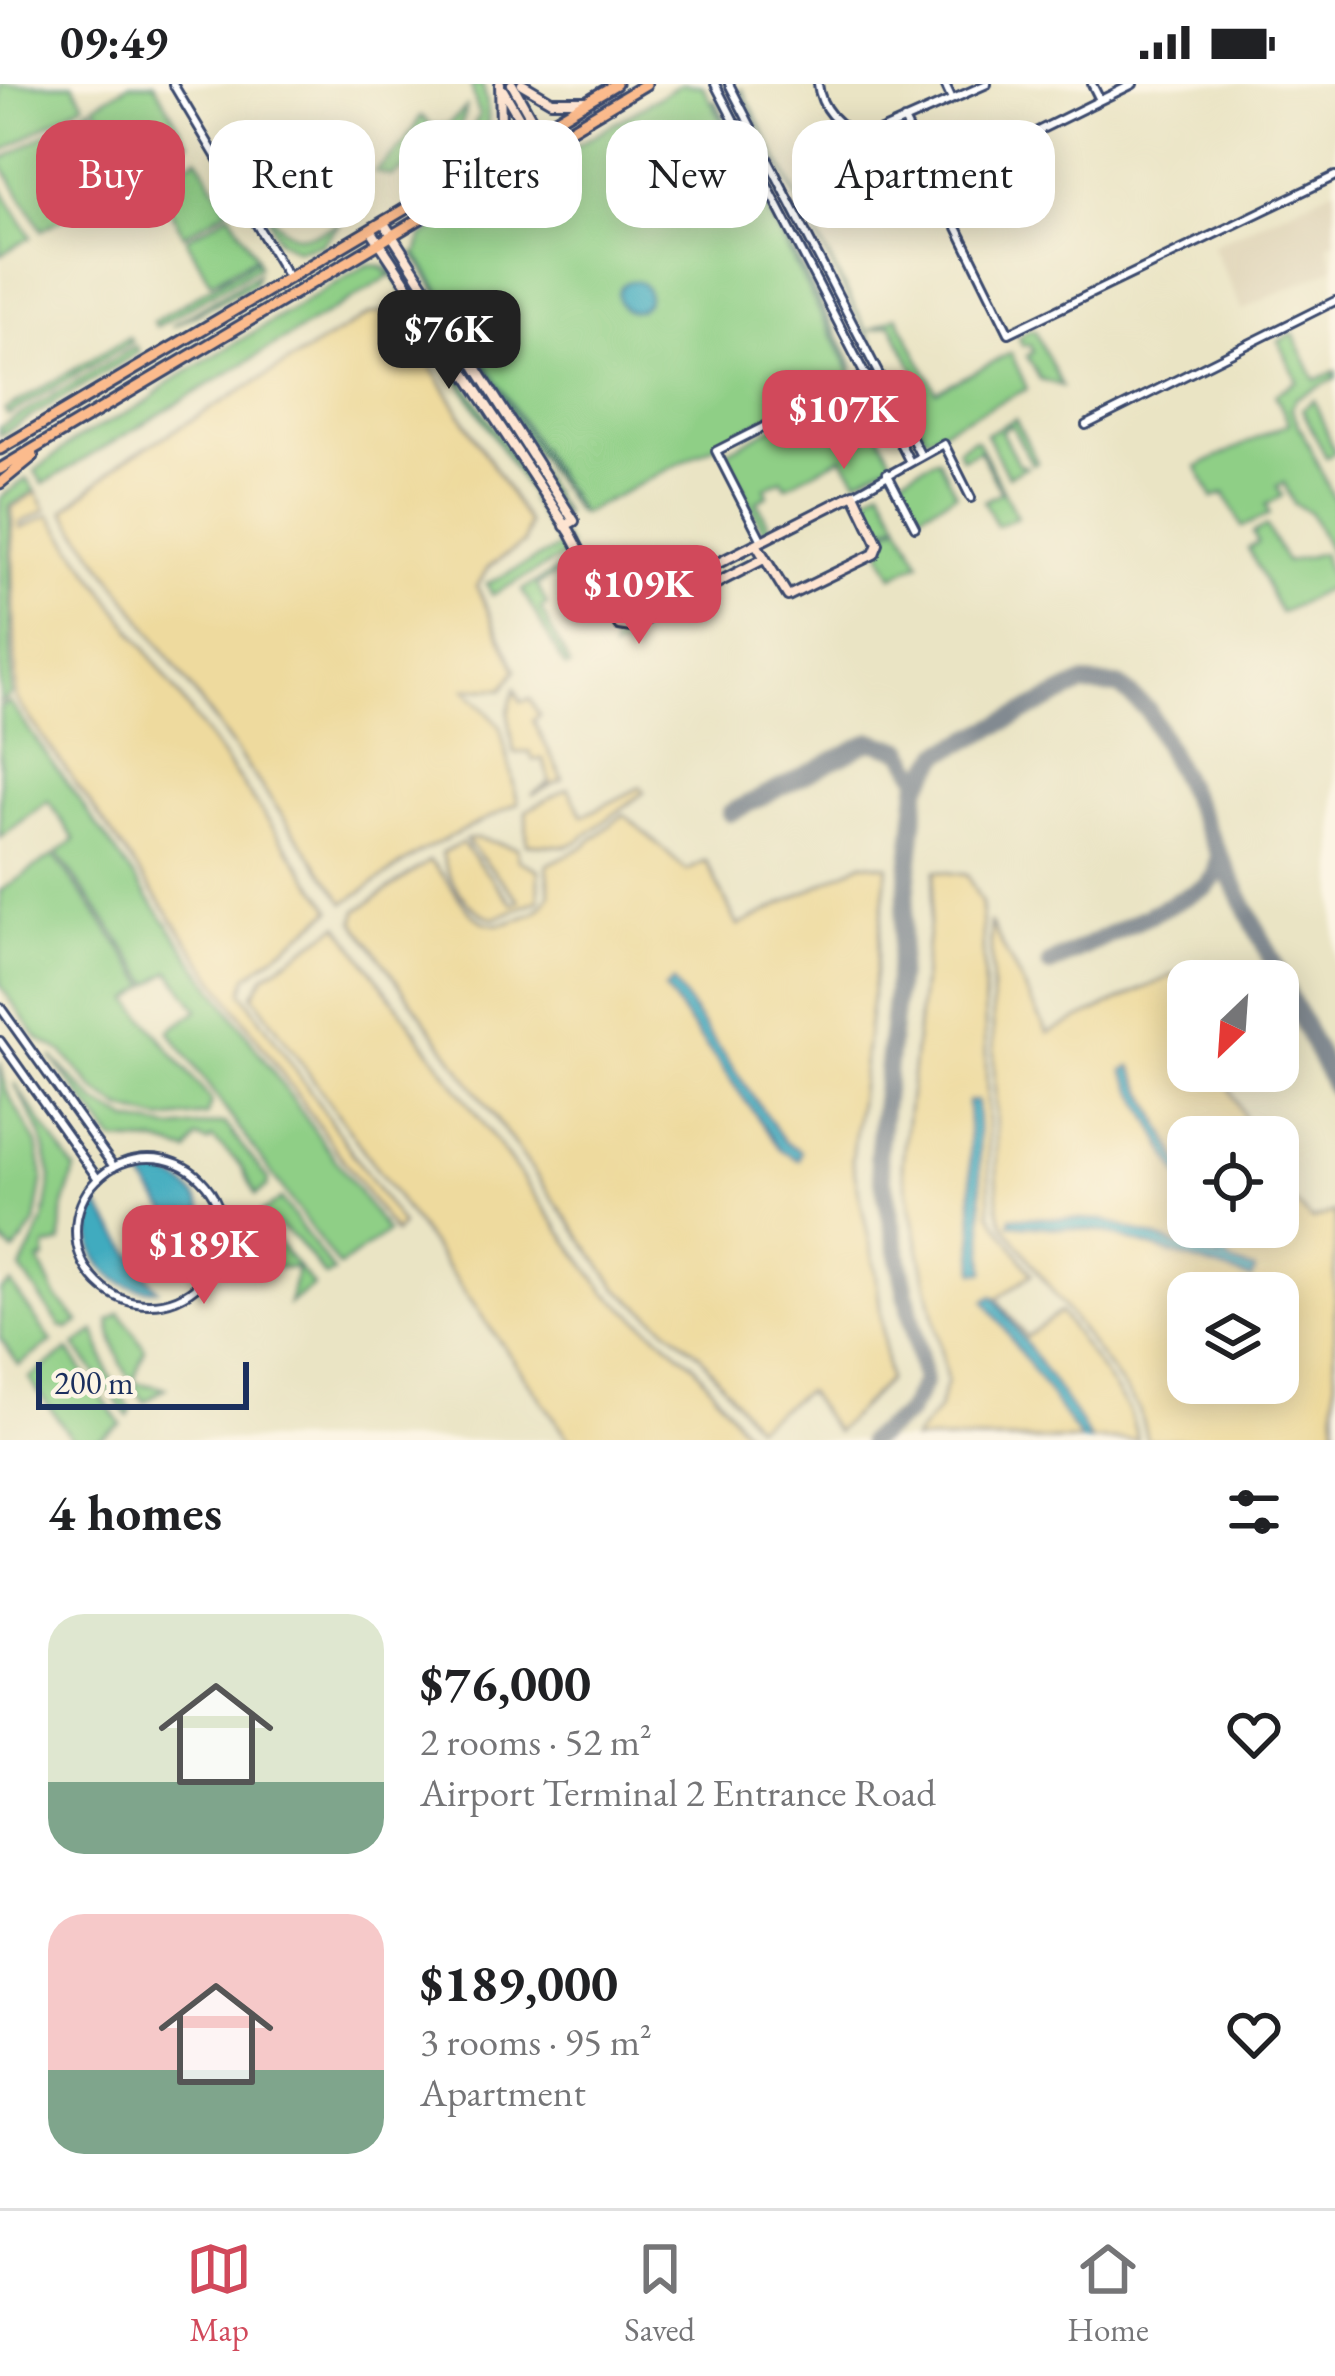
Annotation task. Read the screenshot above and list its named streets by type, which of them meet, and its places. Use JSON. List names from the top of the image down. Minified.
{"scale_bar":"200 m","north":"bottom left","page":{"status":"09:49","chip":["Buy","Rent","Filters","New","Apartment"],"price":["$76K","$107K","$109K","$189K"],"scale":"200 m","heading":"4 homes","list":[{"name":"$76,000","note":"2 rooms · 52 m² · Airport Terminal 2 Entrance Road"},{"name":"$189,000","note":"3 rooms · 95 m² · Apartment"}],"tabs":["Map","Saved","Home"]}}
